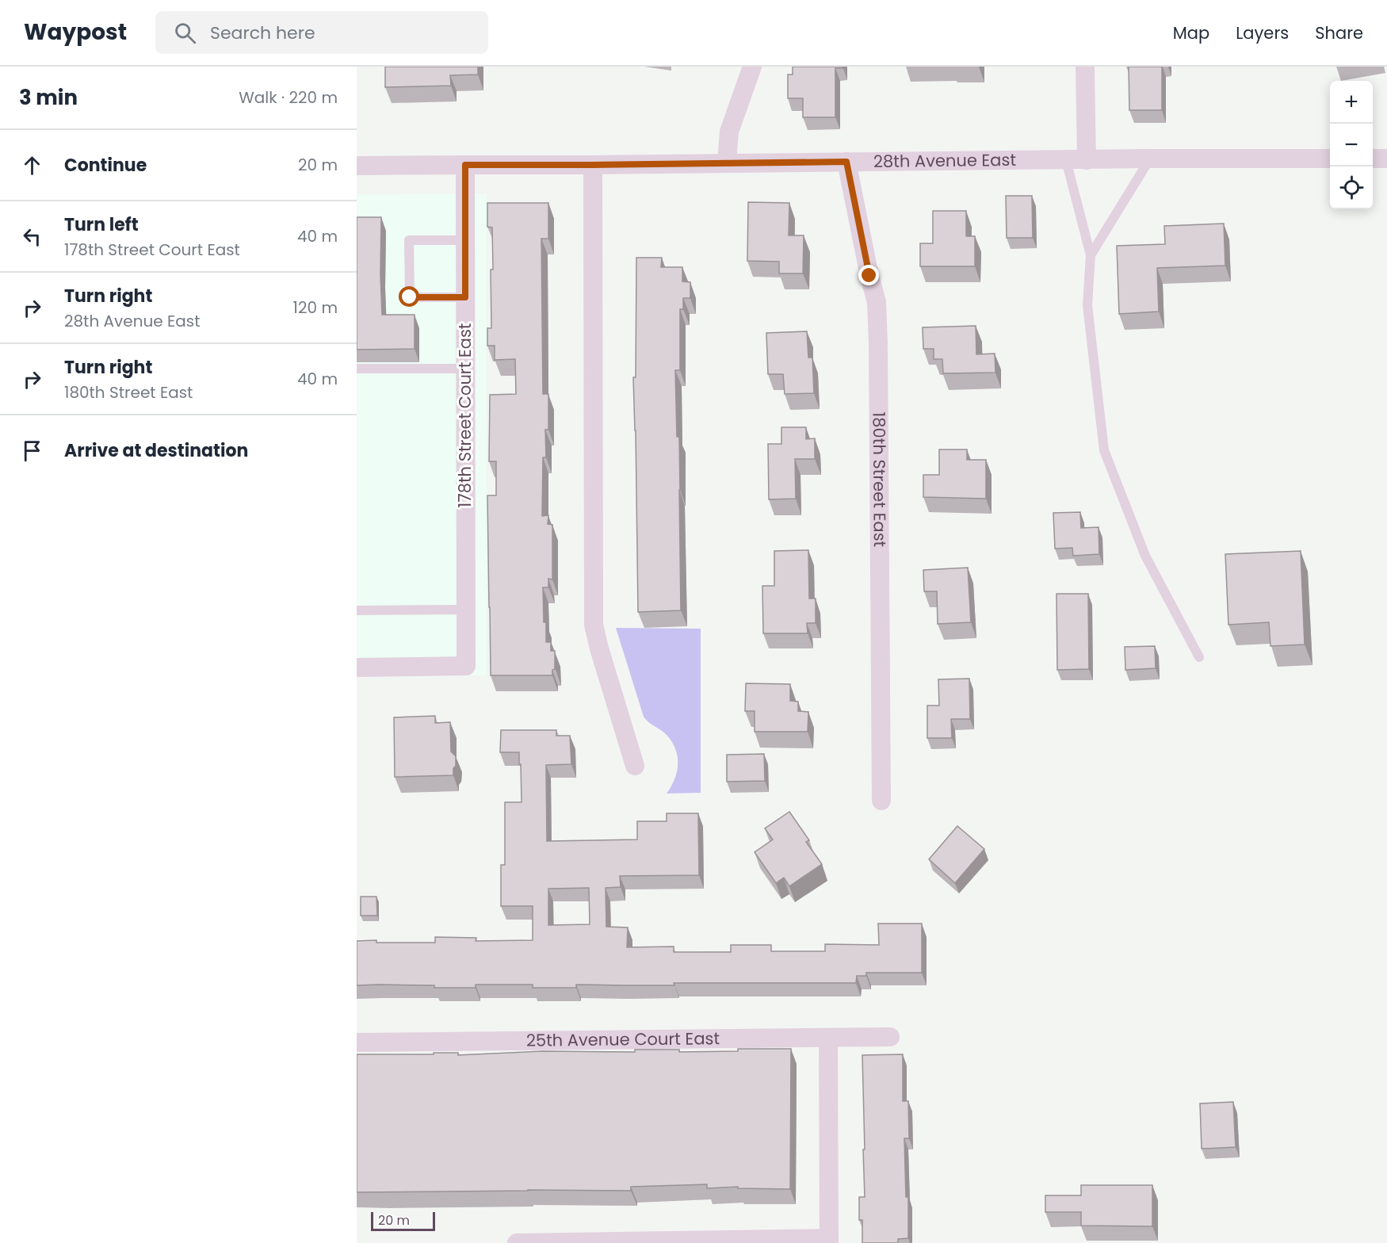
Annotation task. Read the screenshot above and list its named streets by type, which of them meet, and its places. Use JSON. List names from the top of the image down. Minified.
{"streets":{"street":["28th Avenue East","178th Street Court East","180th Street East","25th Avenue Court East"]},"crossings":[["28th Avenue East","178th Street Court East"],["28th Avenue East","180th Street East"]],"scale_bar":"20 m","page":{"header":"Waypost","search":"Search here","nav":["Map","Layers","Share"],"heading":["3 min","Walk · 220 m"],"map_buttons":["+","−"],"list":[["Continue","20 m"],["Turn left","178th Street Court East","40 m"],["Turn right","28th Avenue East","120 m"],["Turn right","180th Street East","40 m"],"Arrive at destination"],"scale":"20 m"}}
